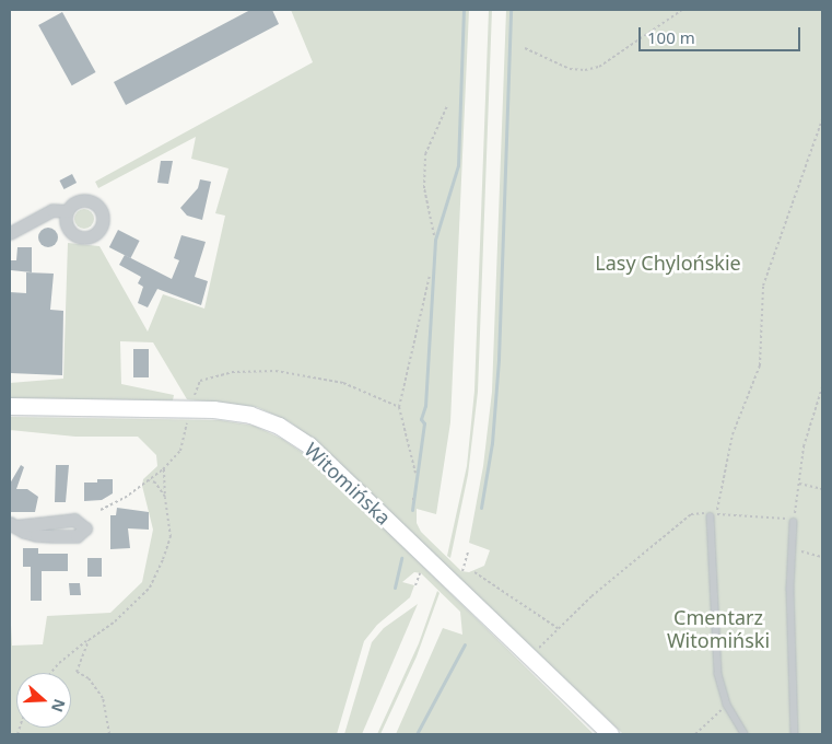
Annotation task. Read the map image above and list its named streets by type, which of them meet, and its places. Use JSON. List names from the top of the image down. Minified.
{"streets":{"street":["Witomińska"]},"parks":["Lasy Chylońskie","Cmentarz Witomiński"],"scale_bar":"100 m","north":"right"}
